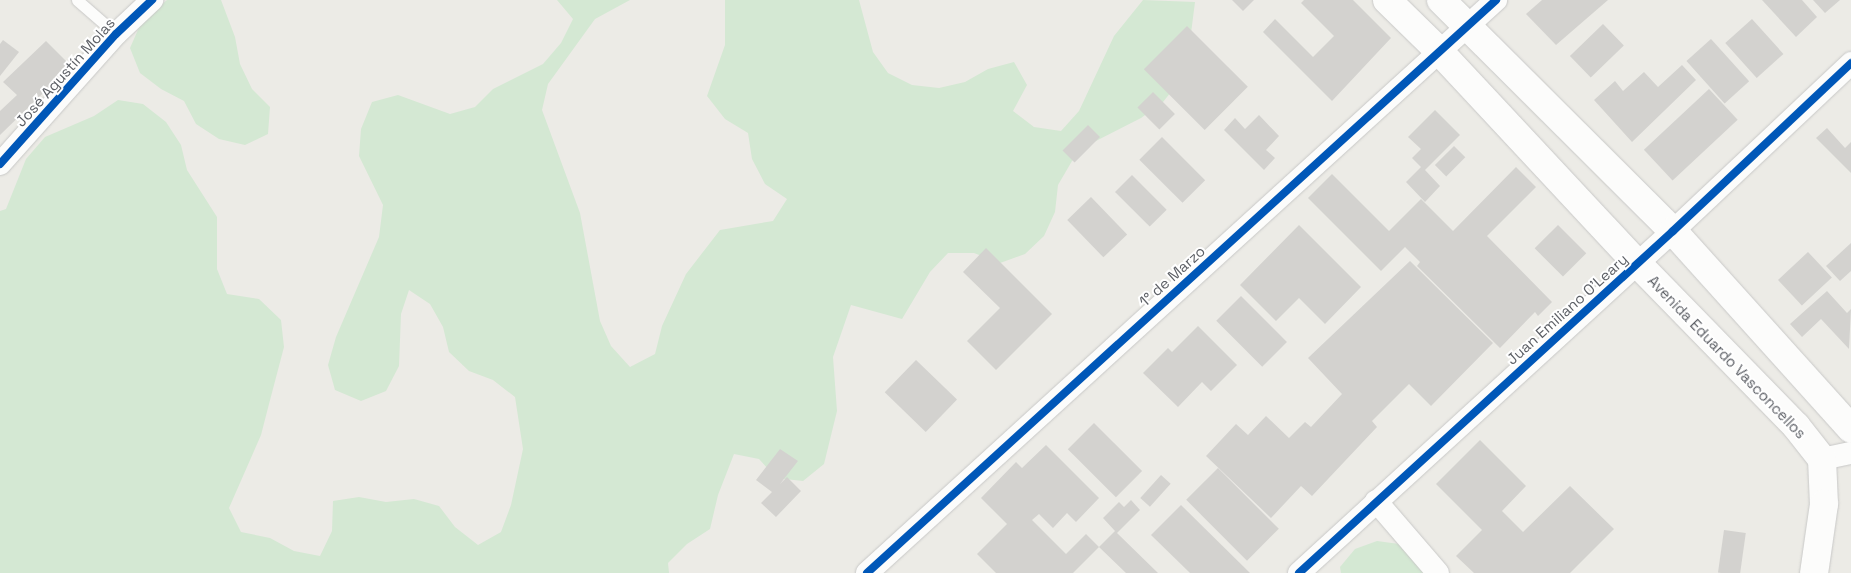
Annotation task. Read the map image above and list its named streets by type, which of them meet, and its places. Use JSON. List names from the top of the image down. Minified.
{"streets":{"street":["José Agustín Molas","1° de Marzo","Juan Emiliano O'Leary","Avenida Eduardo Vasconcellos"]},"crossings":[["1° de Marzo","Avenida Eduardo Vasconcellos"],["Juan Emiliano O'Leary","Avenida Eduardo Vasconcellos"]]}
